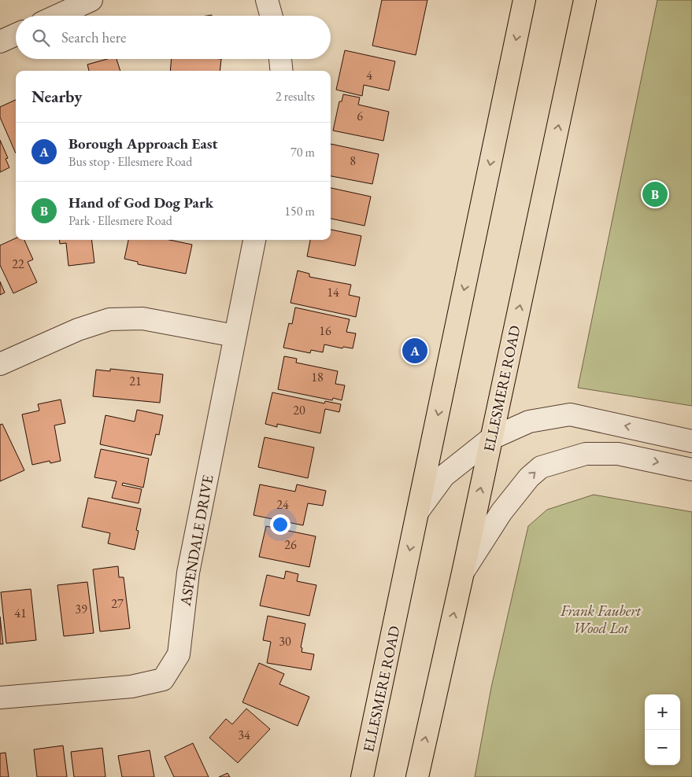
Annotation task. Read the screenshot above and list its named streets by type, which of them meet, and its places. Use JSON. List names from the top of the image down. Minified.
{"streets":{"main road":["ELLESMERE ROAD"],"street":["ASPENDALE DRIVE"]},"parks":["Frank Faubert Wood Lot"],"house_numbers":["4","6","8","22","14","16","18","21","20","24","26","27","39","41","30","34"],"page":{"search":"Search here","heading":["Nearby","2 results"],"list":[{"mark":"A","name":"Borough Approach East","note":"Bus stop · Ellesmere Road","value":"70 m"},{"mark":"B","name":"Hand of God Dog Park","note":"Park · Ellesmere Road","value":"150 m"}],"pins":["B","A"],"map_buttons":["+","−"]}}
